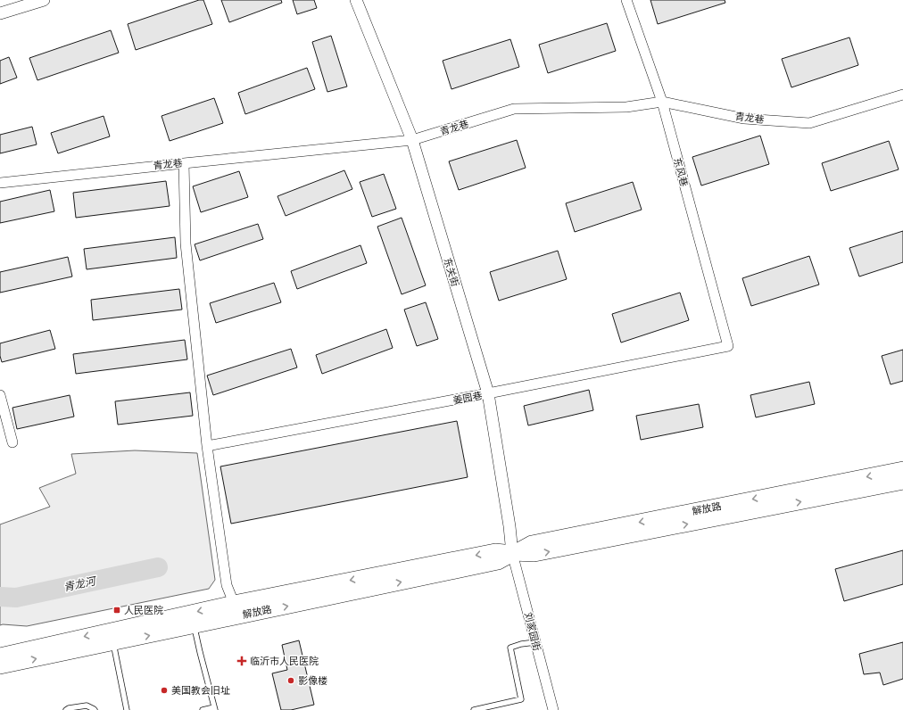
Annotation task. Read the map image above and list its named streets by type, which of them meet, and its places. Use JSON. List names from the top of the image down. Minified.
{"streets":{"main road":["解放路"],"street":["青龙巷","东风巷","东关街","姜园巷","刘家园街"]},"crossings":[["青龙巷","东风巷"],["青龙巷","东关街"],["东风巷","姜园巷"],["东关街","姜园巷"],["东关街","解放路"],["东关街","刘家园街"],["解放路","刘家园街"]],"water":["青龙河"],"places":{"transit":["人民医院"],"health":["临沂市人民医院"],"other":["影像楼","美国教会旧址"]}}
